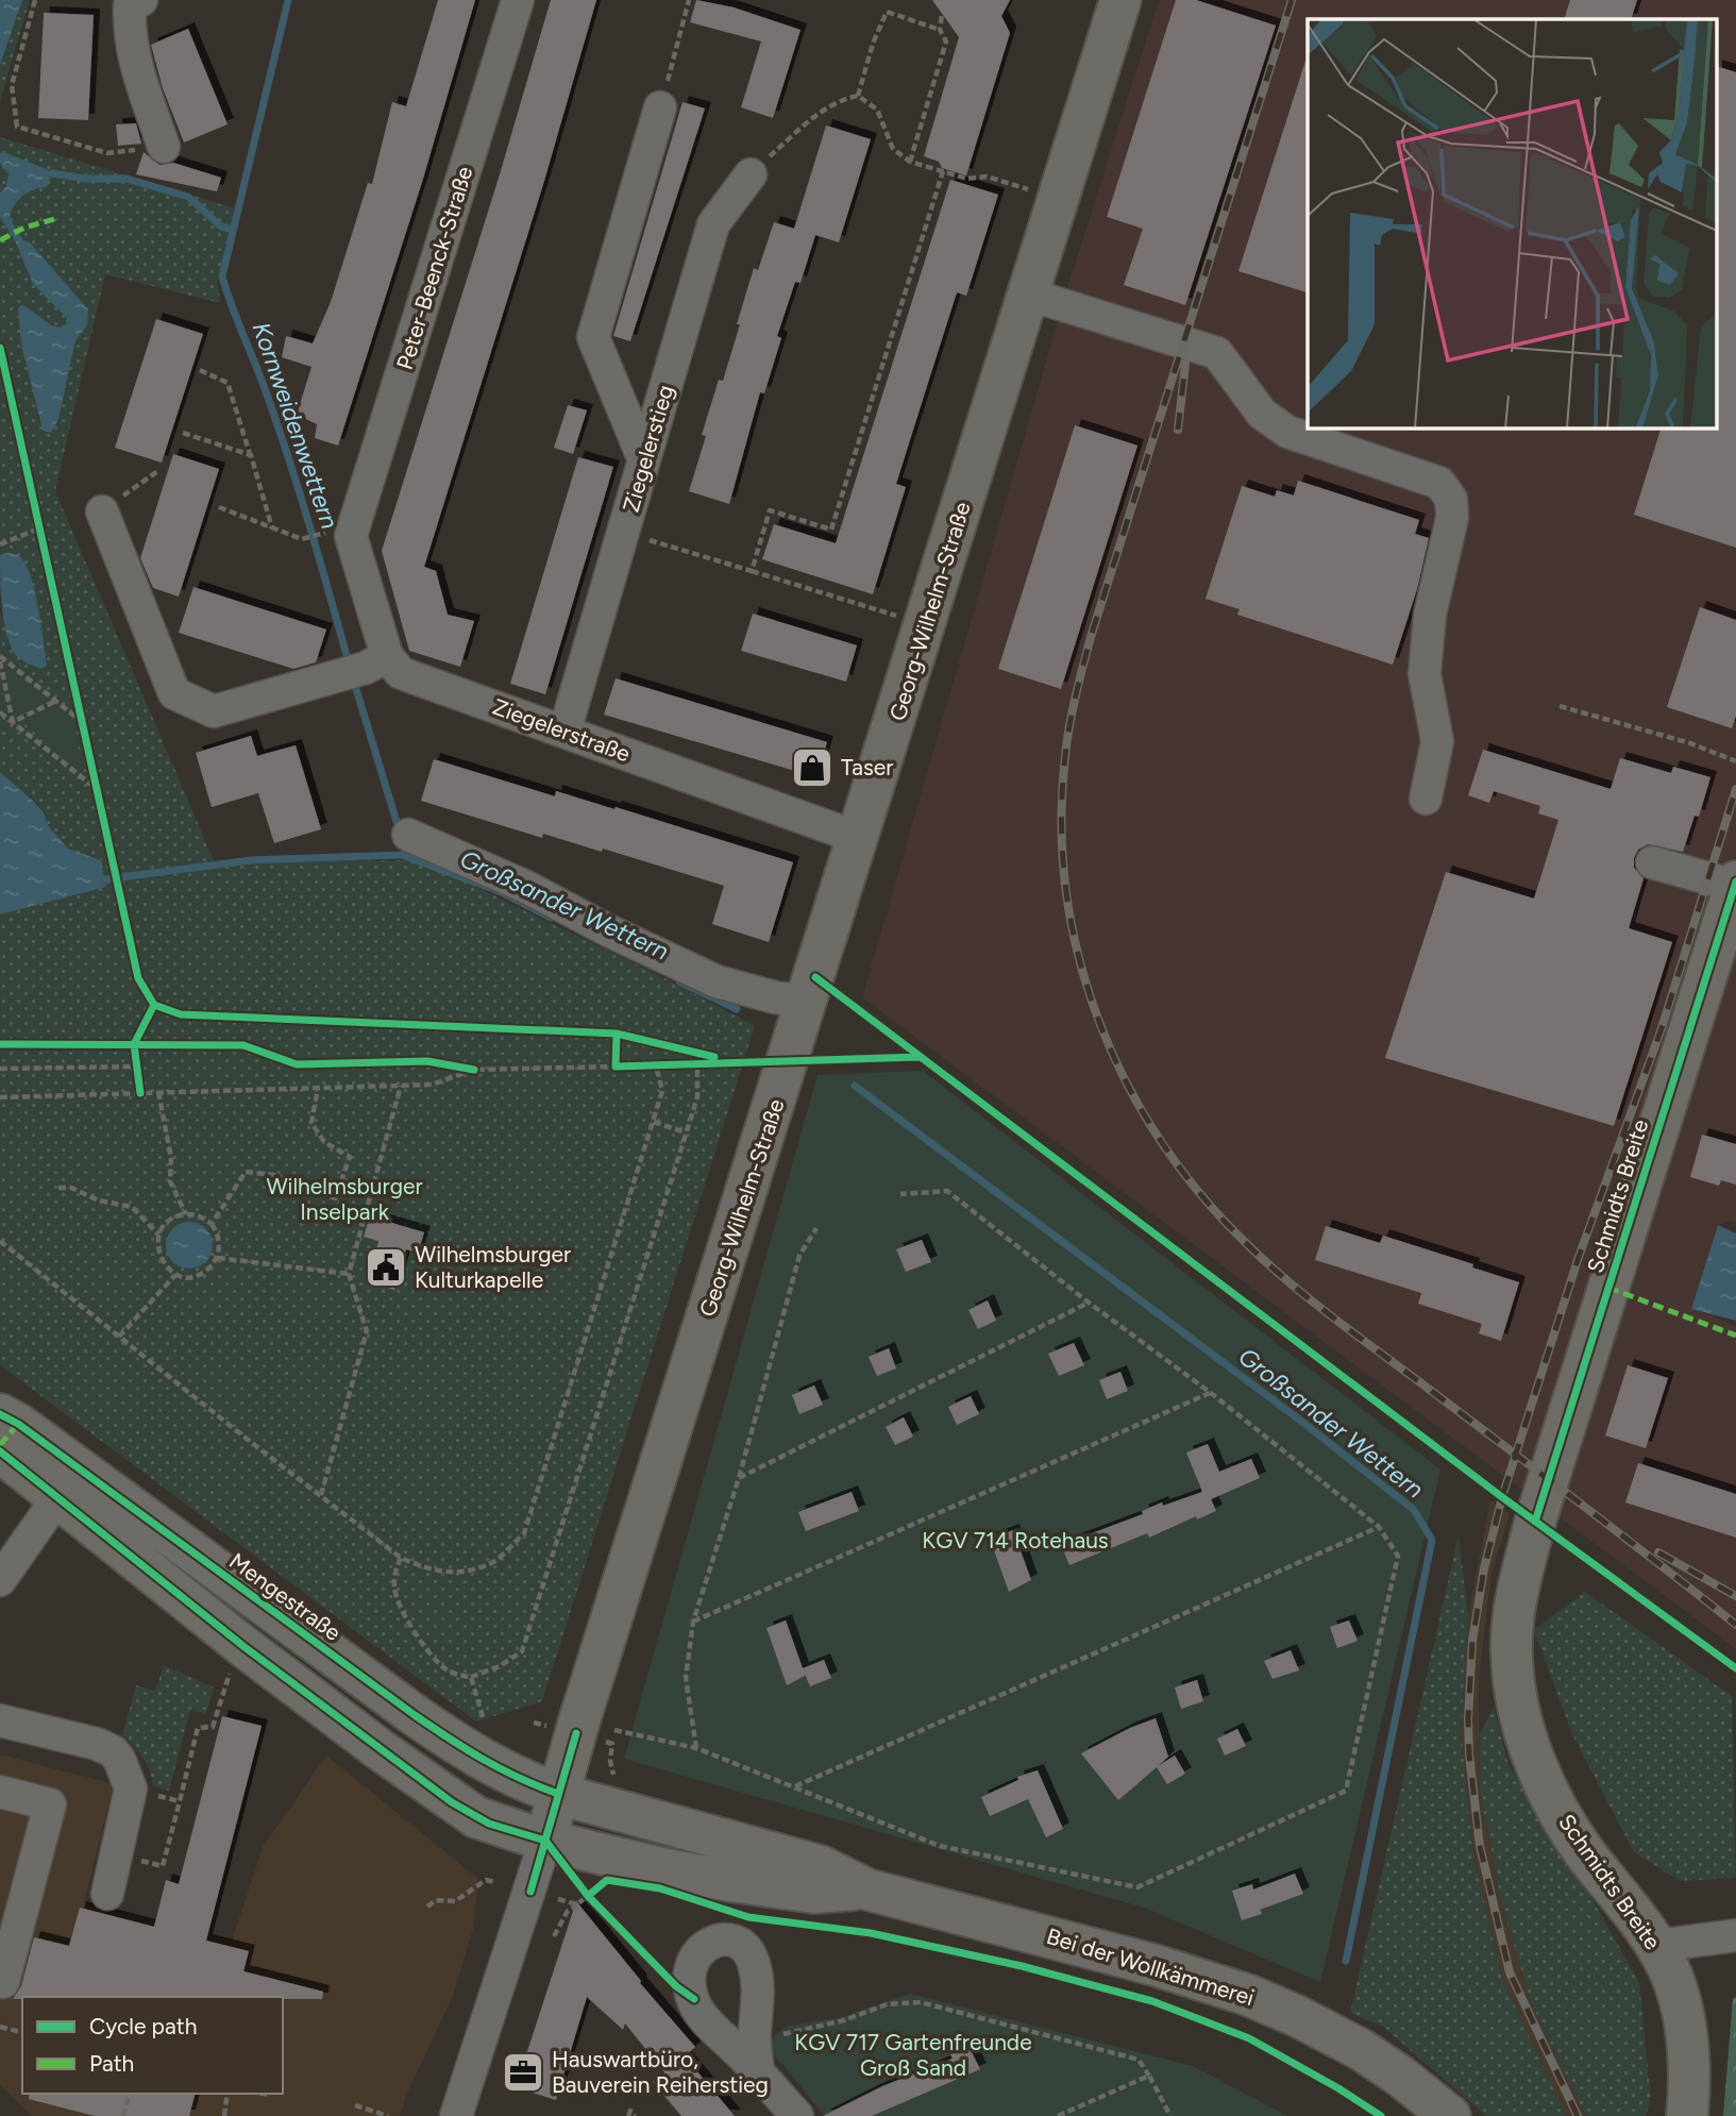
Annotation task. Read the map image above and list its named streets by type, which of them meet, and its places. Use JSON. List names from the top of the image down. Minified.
{"streets":{"main road":["Georg-Wilhelm-Straße","Schmidts Breite","Mengestraße","Bei der Wollkämmerei"],"street":["Peter-Beenck-Straße","Ziegelerstieg","Ziegelerstraße"]},"crossings":[["Ziegelerstieg","Ziegelerstraße"],["Georg-Wilhelm-Straße","Ziegelerstraße"],["Georg-Wilhelm-Straße","Mengestraße"],["Georg-Wilhelm-Straße","Bei der Wollkämmerei"],["Mengestraße","Bei der Wollkämmerei"]],"water":["Kornweidenwettern","Großsander Wettern"],"parks":["Wilhelmsburger Inselpark","KGV 714 Rotehaus","KGV 717 Gartenfreunde Groß Sand"],"places":{"shop":["Taser"],"public building":["Wilhelmsburger Kulturkapelle"],"office":["Hauswartbüro, Bauverein Reiherstieg"]},"legend":["Cycle path","Path"]}
